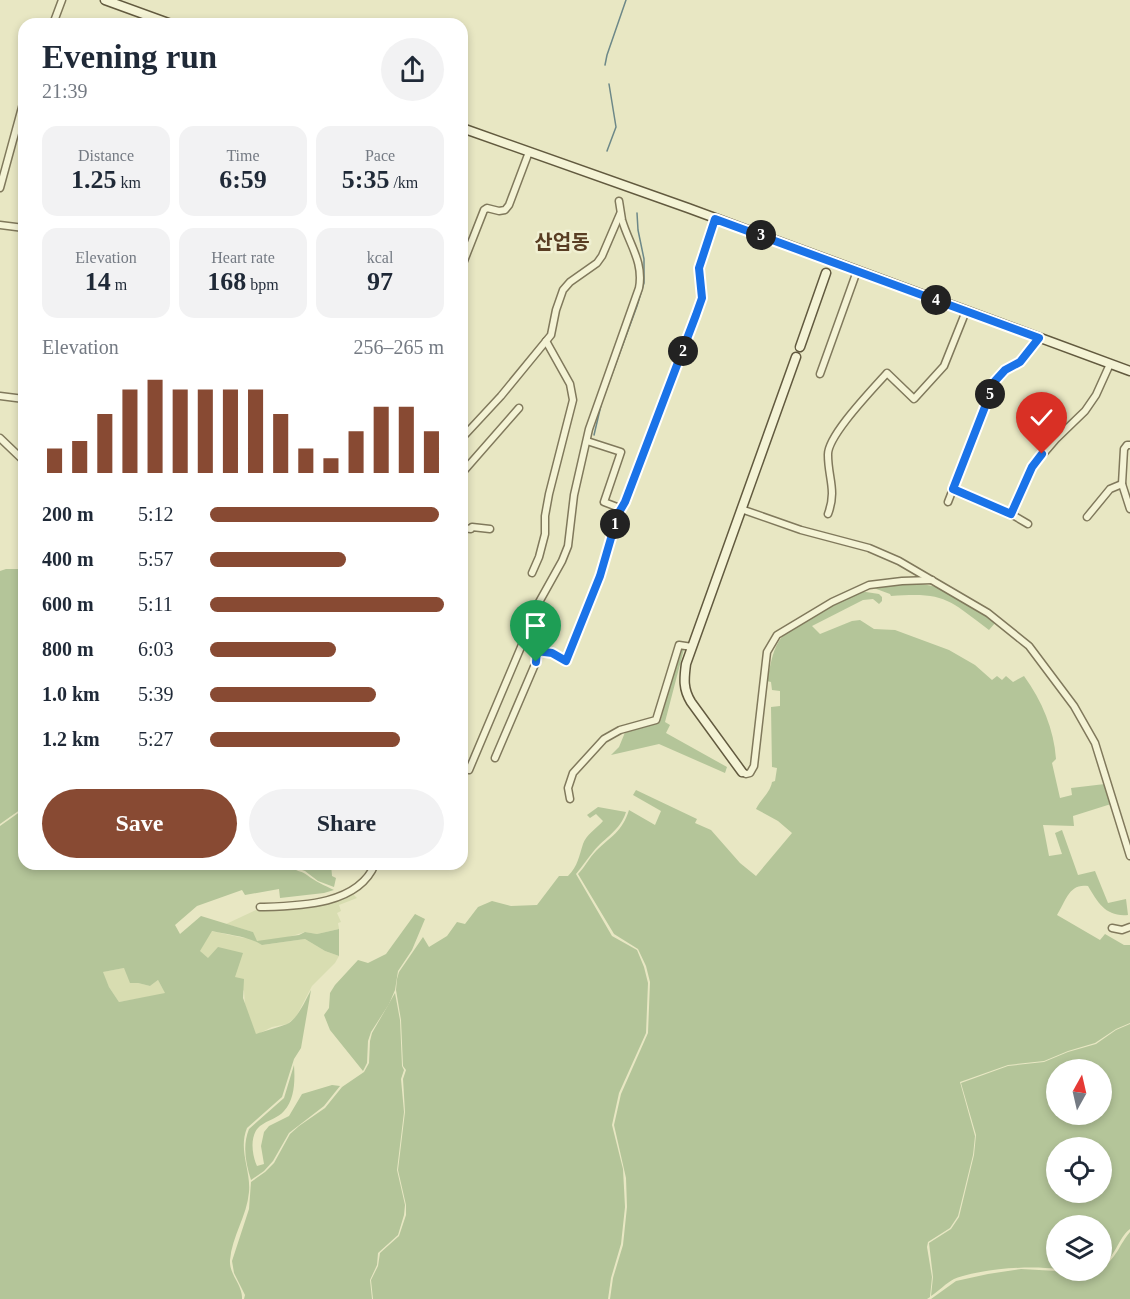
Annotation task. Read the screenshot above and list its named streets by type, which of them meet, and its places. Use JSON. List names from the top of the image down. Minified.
{"districts":["산업동"],"north":"top","page":{"heading":["Evening run","21:39"],"stats":[["Distance","1.25 km"],["Time","6:59"],["Pace","5:35 /km"],["Elevation","14 m"],["Heart rate","168 bpm"],["kcal","97"]],"pins":["3","4","2","5","1"],"chart":["Elevation","256–265 m"],"list":[{"name":"200 m","note":"5:12"},{"name":"400 m","note":"5:57"},{"name":"600 m","note":"5:11"},{"name":"800 m","note":"6:03"},{"name":"1.0 km","note":"5:39"},{"name":"1.2 km","note":"5:27"}],"buttons":["Save","Share"]}}
